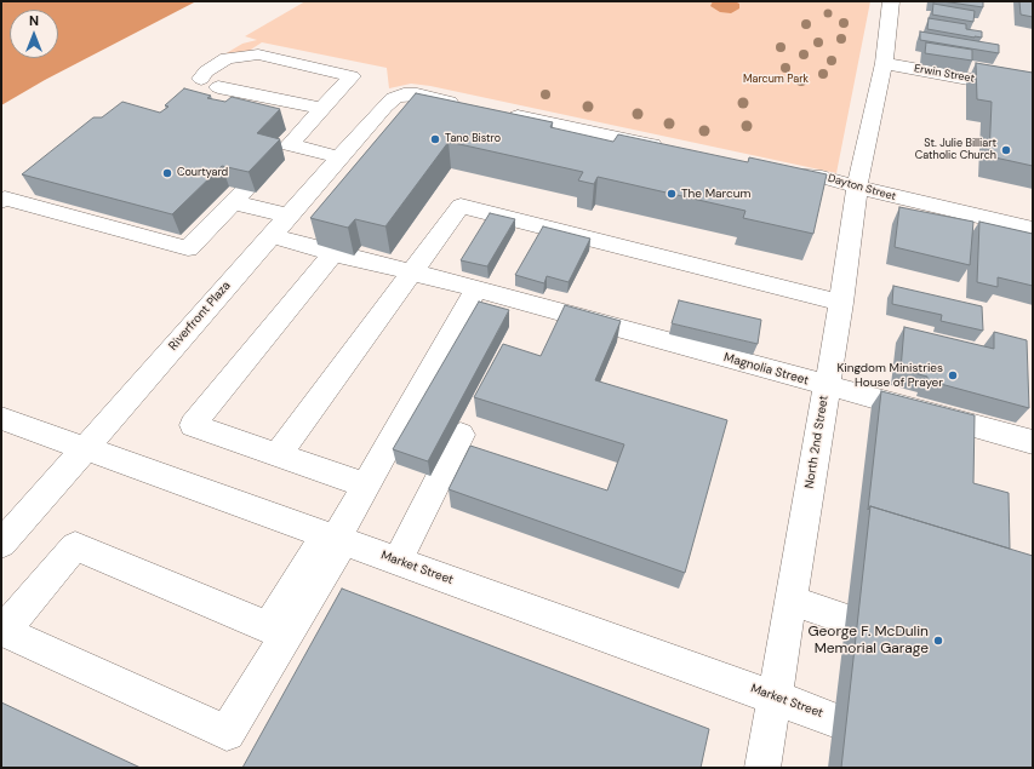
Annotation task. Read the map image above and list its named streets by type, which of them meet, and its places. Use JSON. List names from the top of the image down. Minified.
{"streets":{"street":["Erwin Street","Dayton Street","Riverfront Plaza","Magnolia Street","North 2nd Street","Market Street"]},"crossings":[["Erwin Street","North 2nd Street"],["Dayton Street","North 2nd Street"],["Riverfront Plaza","Magnolia Street"],["Riverfront Plaza","Market Street"],["Magnolia Street","North 2nd Street"],["North 2nd Street","Market Street"]],"parks":["Marcum Park"],"places":["Tano Bistro","St. Julie Billiart Catholic Church","Courtyard","The Marcum","Kingdom Ministries House of Prayer","George F. McDulin Memorial Garage"],"north":"top"}
